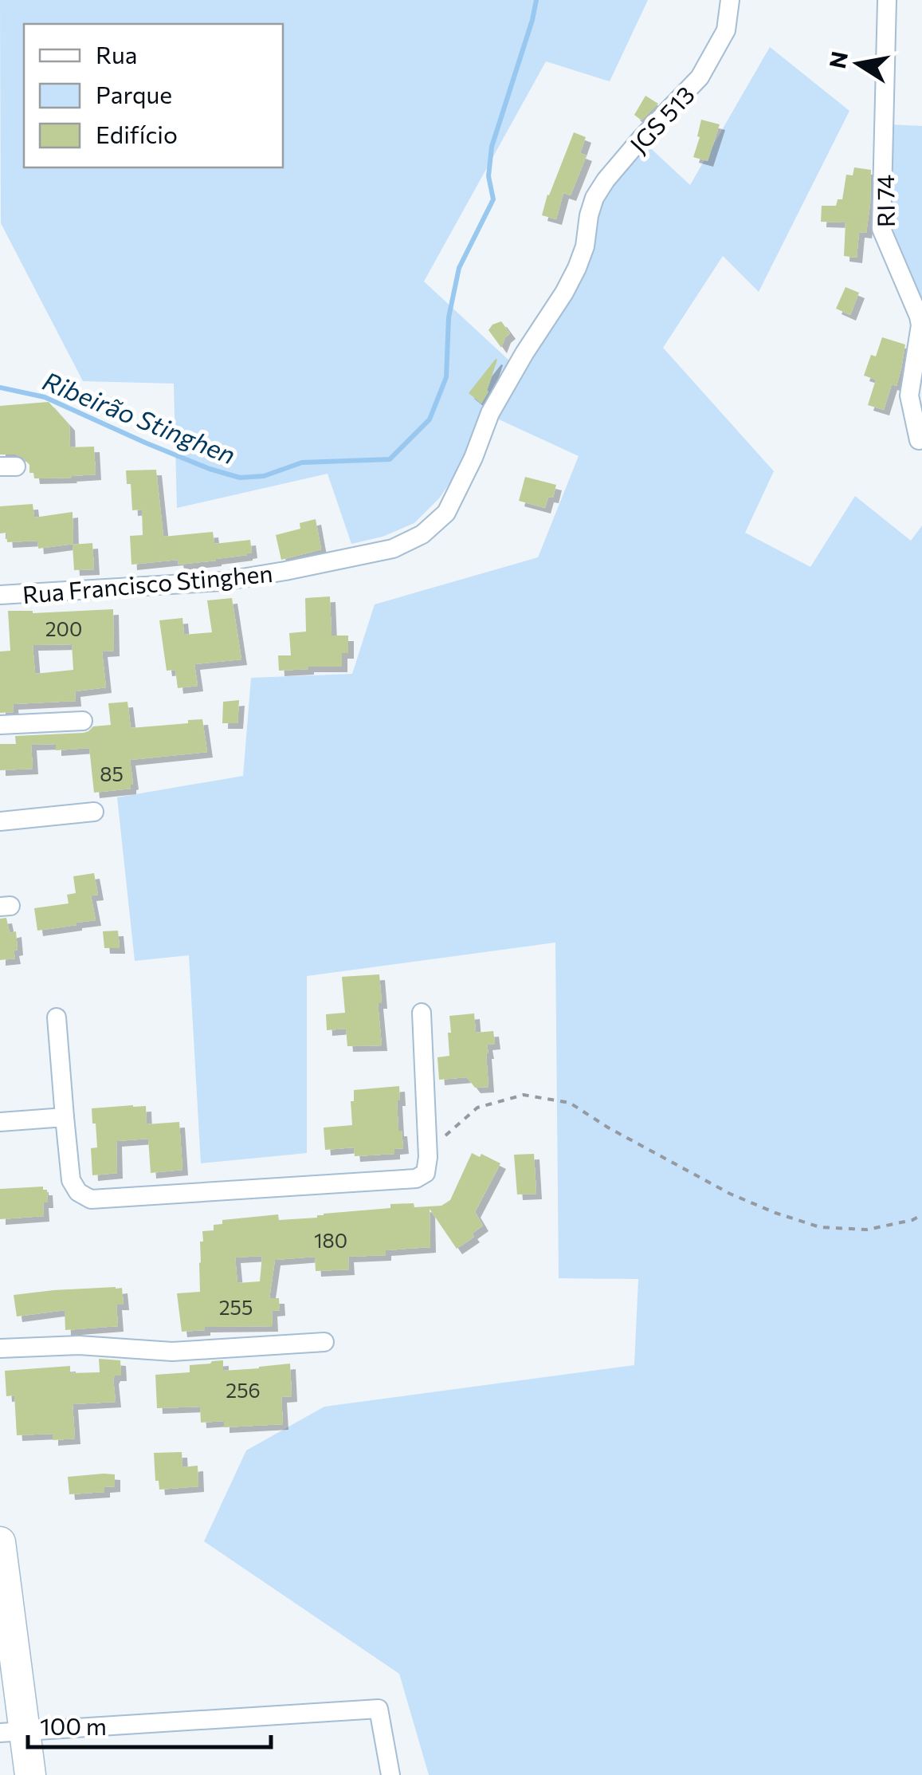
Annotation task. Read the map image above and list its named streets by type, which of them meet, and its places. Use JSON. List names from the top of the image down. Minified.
{"streets":{"street":["JGS 513","RI 74","Rua Francisco Stinghen"]},"crossings":[["JGS 513","Rua Francisco Stinghen"]],"water":["Ribeirão Stinghen"],"house_numbers":["200","85","180","255","256"],"legend":["Rua","Parque","Edifício"],"scale_bar":"100 m","north":"left"}
